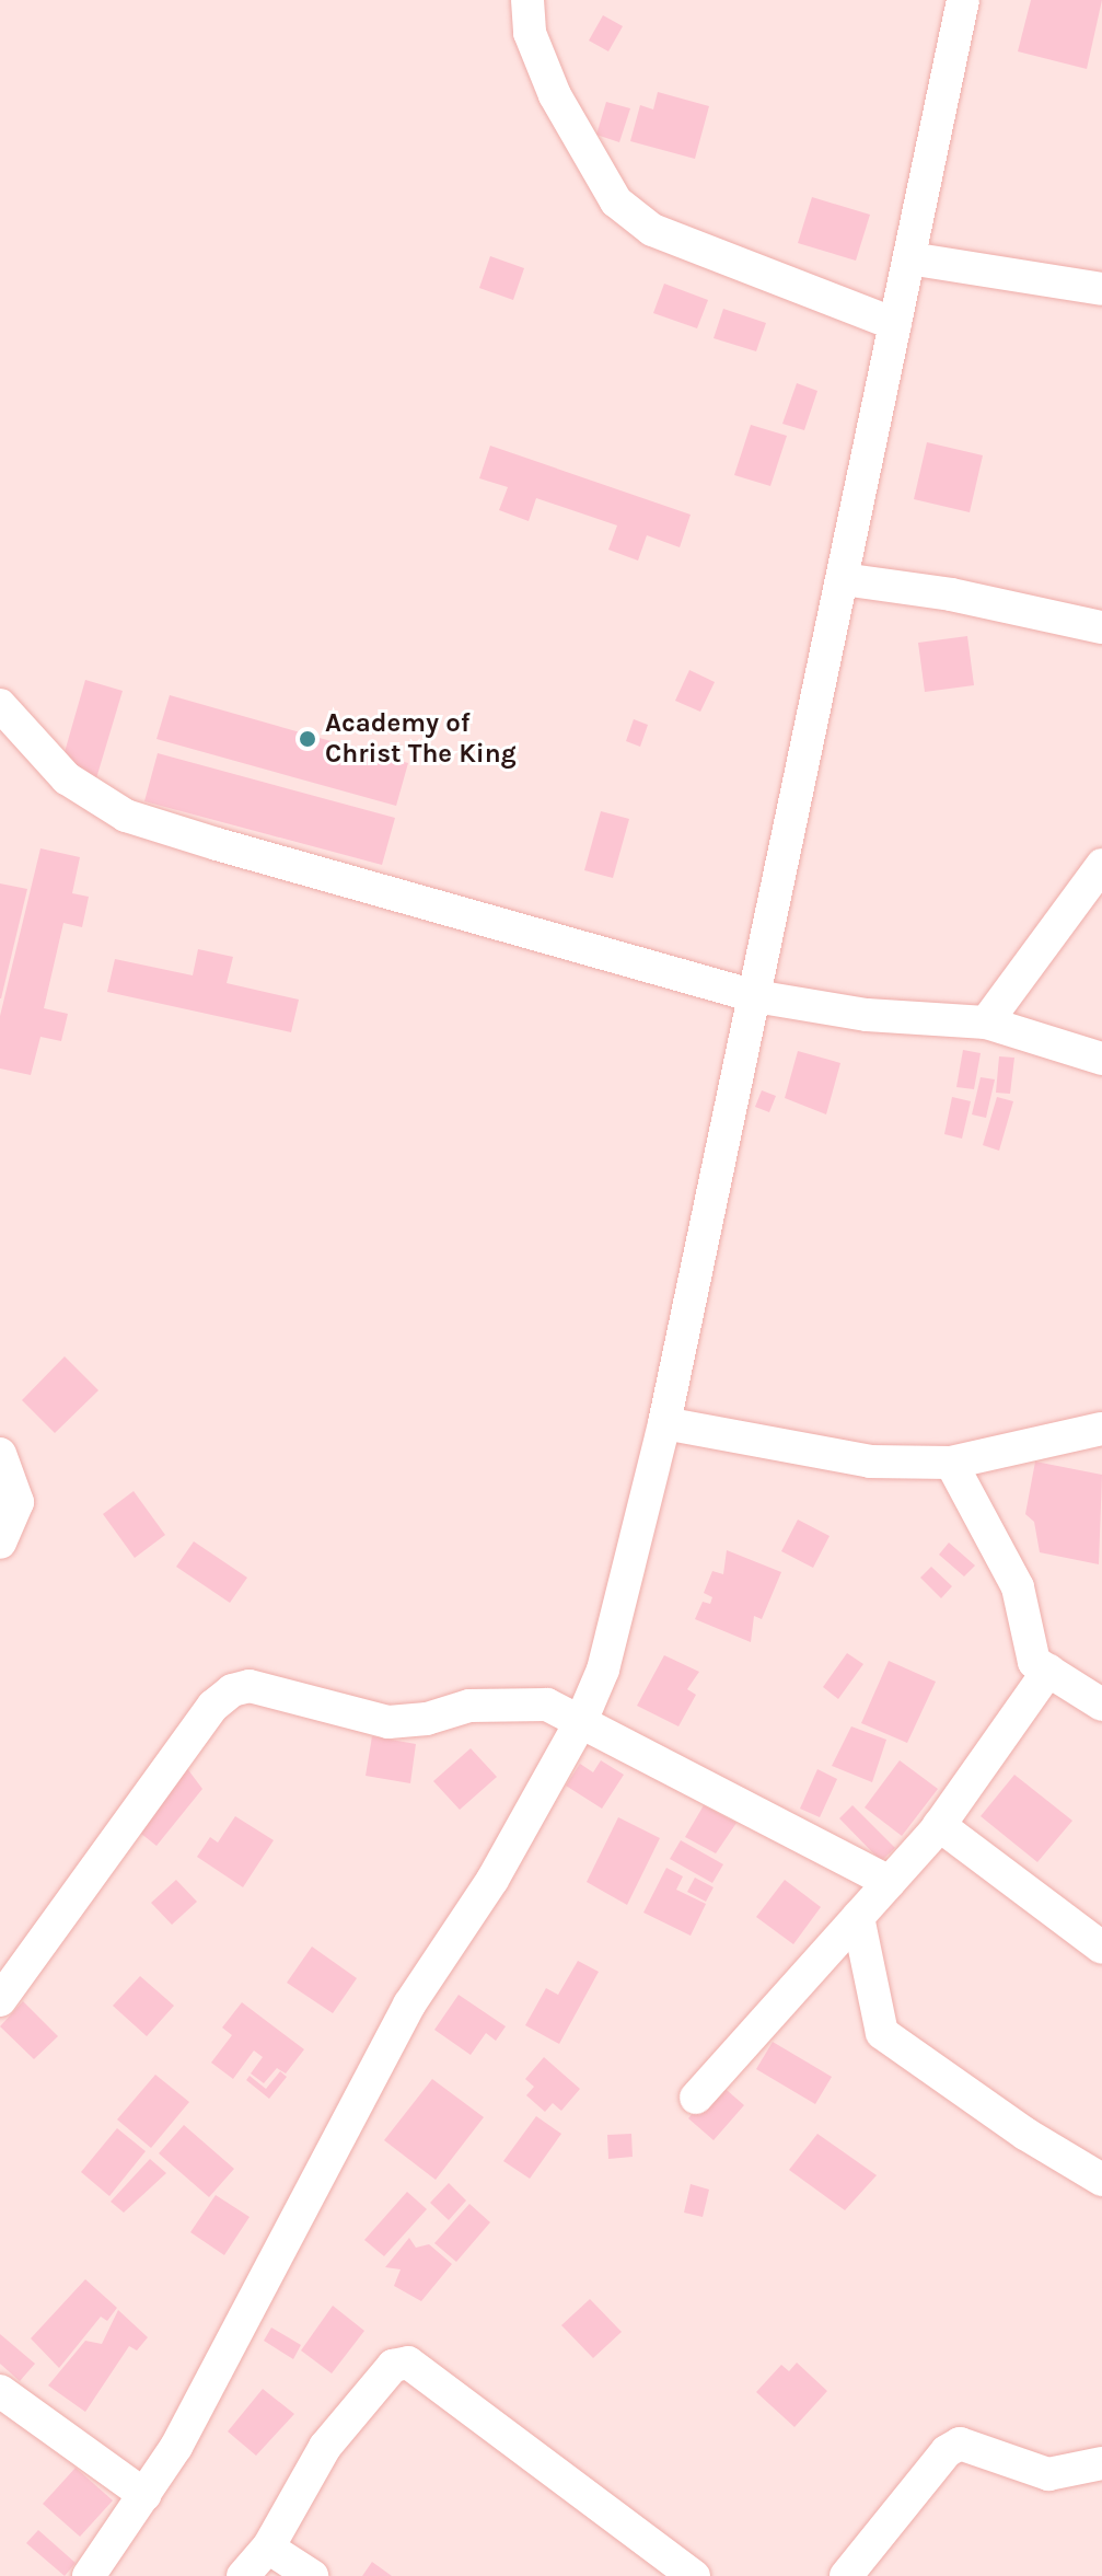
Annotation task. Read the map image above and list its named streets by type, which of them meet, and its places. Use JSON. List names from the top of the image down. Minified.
{"places":["Academy of Christ The King"]}
